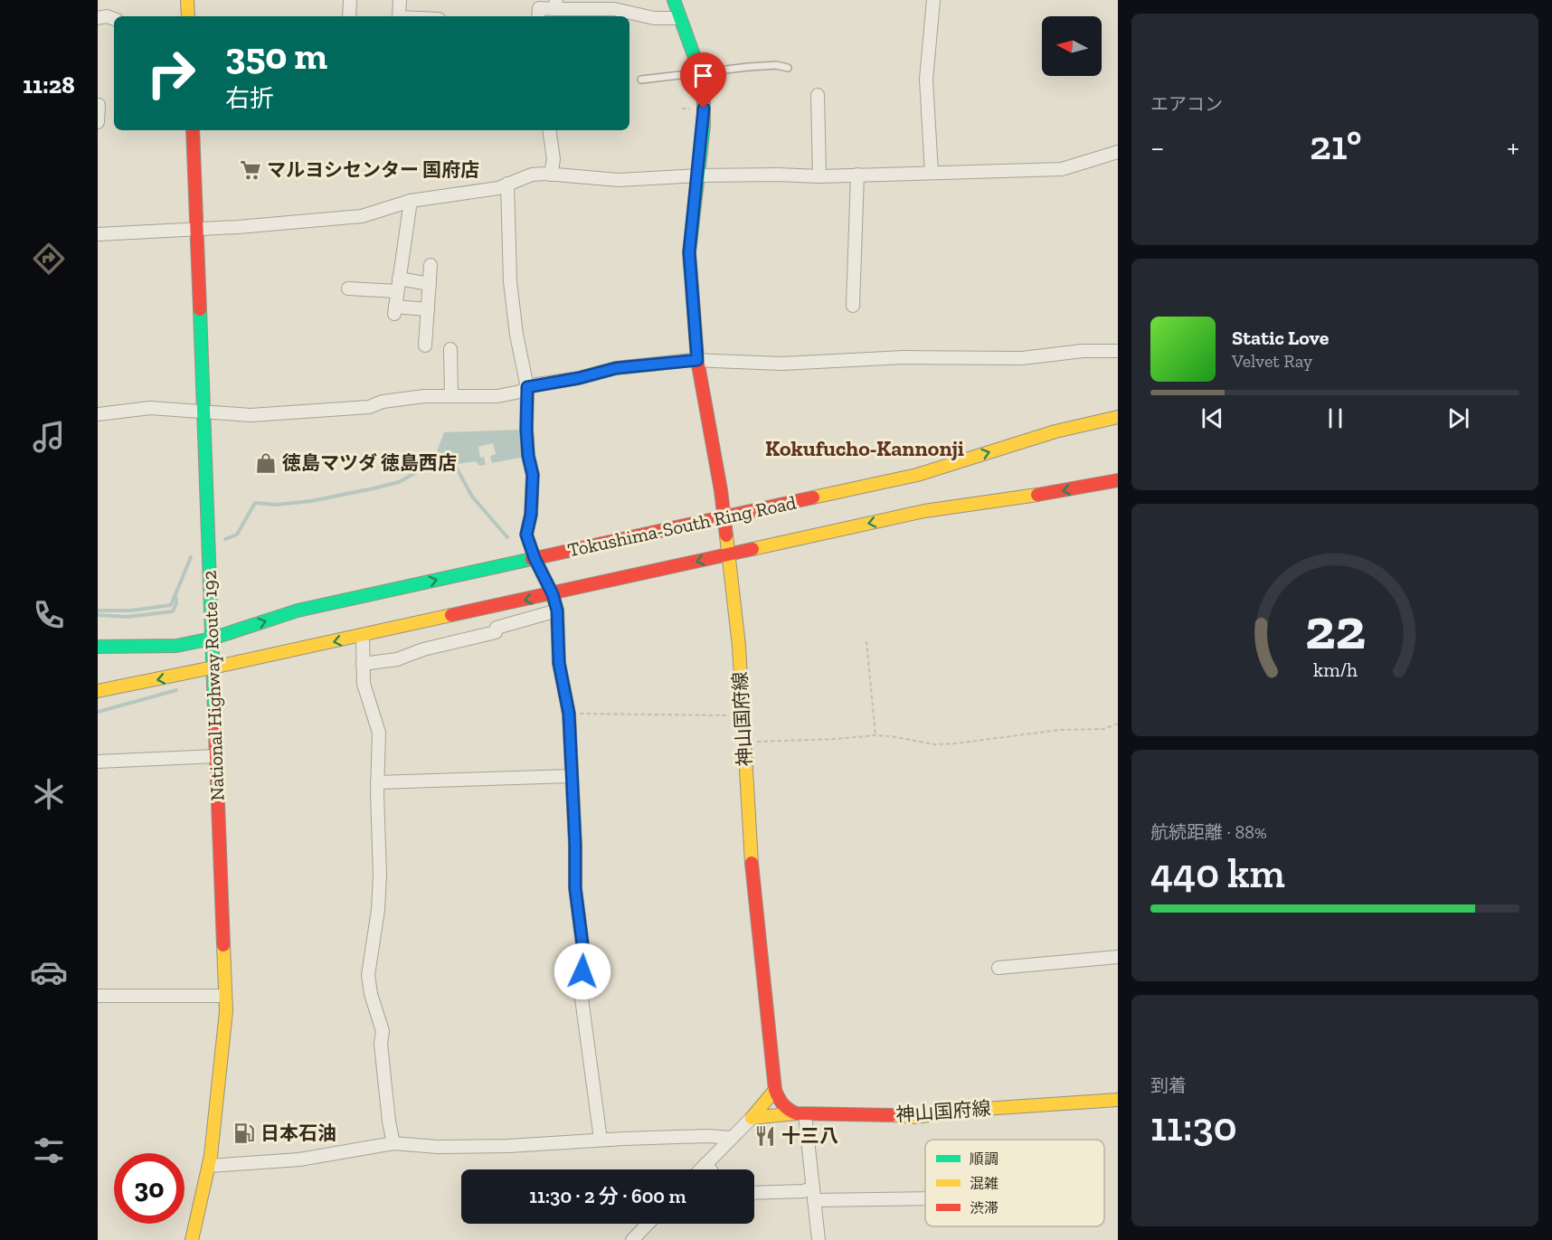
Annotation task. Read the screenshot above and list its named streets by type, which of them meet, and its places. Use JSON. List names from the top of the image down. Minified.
{"streets":{"main road":["Tokushima-South Ring Road","National Highway Route 192","神山国府線"]},"crossings":[["Tokushima-South Ring Road","National Highway Route 192"],["Tokushima-South Ring Road","神山国府線"]],"districts":["Kokufucho-Kannonji"],"places":{"supermarket":["マルヨシセンター 国府店"],"shop":["徳島マツダ 徳島西店"],"fuel station":["日本石油"],"restaurant":["十三八"]},"legend":["順調","混雑","渋滞"],"north":"left","page":{"tabs":"11:28","tile":["エアコン",["航続距離 · 88%","440 km"],["到着","11:30"]],"turn":["350 m","右折"],"heat":["−","21°","+"],"song":["Static Love","Velvet Ray"],"limit":"30","trip":"11:30 · 2 分 · 600 m","gauge":["22","km/h"]}}
